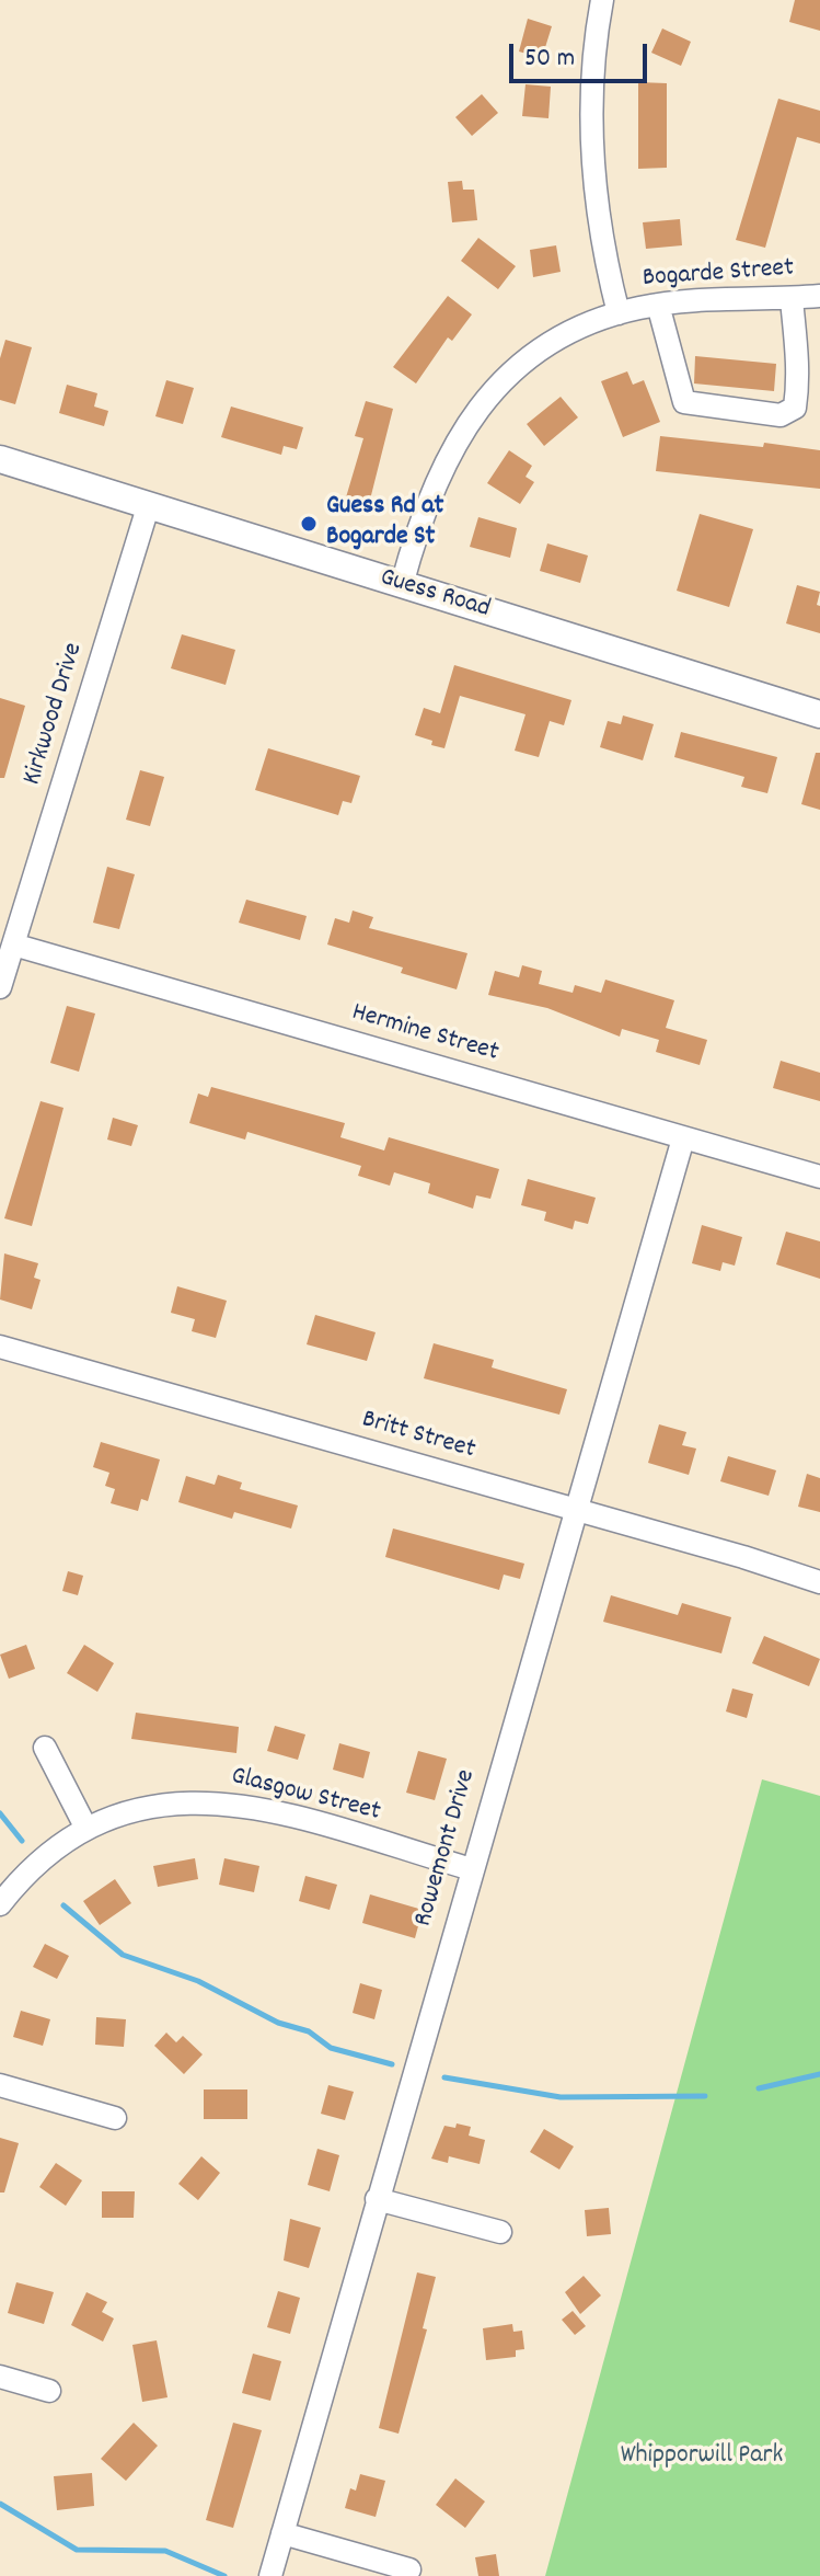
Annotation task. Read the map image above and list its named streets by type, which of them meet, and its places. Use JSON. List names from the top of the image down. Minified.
{"streets":{"main road":["Guess Road"],"street":["Bogarde Street","Kirkwood Drive","Hermine Street","Britt Street","Glasgow Street","Rowemont Drive"]},"crossings":[["Bogarde Street","Guess Road"],["Guess Road","Kirkwood Drive"],["Kirkwood Drive","Hermine Street"],["Hermine Street","Rowemont Drive"],["Britt Street","Rowemont Drive"],["Glasgow Street","Rowemont Drive"]],"parks":["Whipporwill Park"],"places":["Guess Rd at Bogarde St"],"scale_bar":"50 m"}
